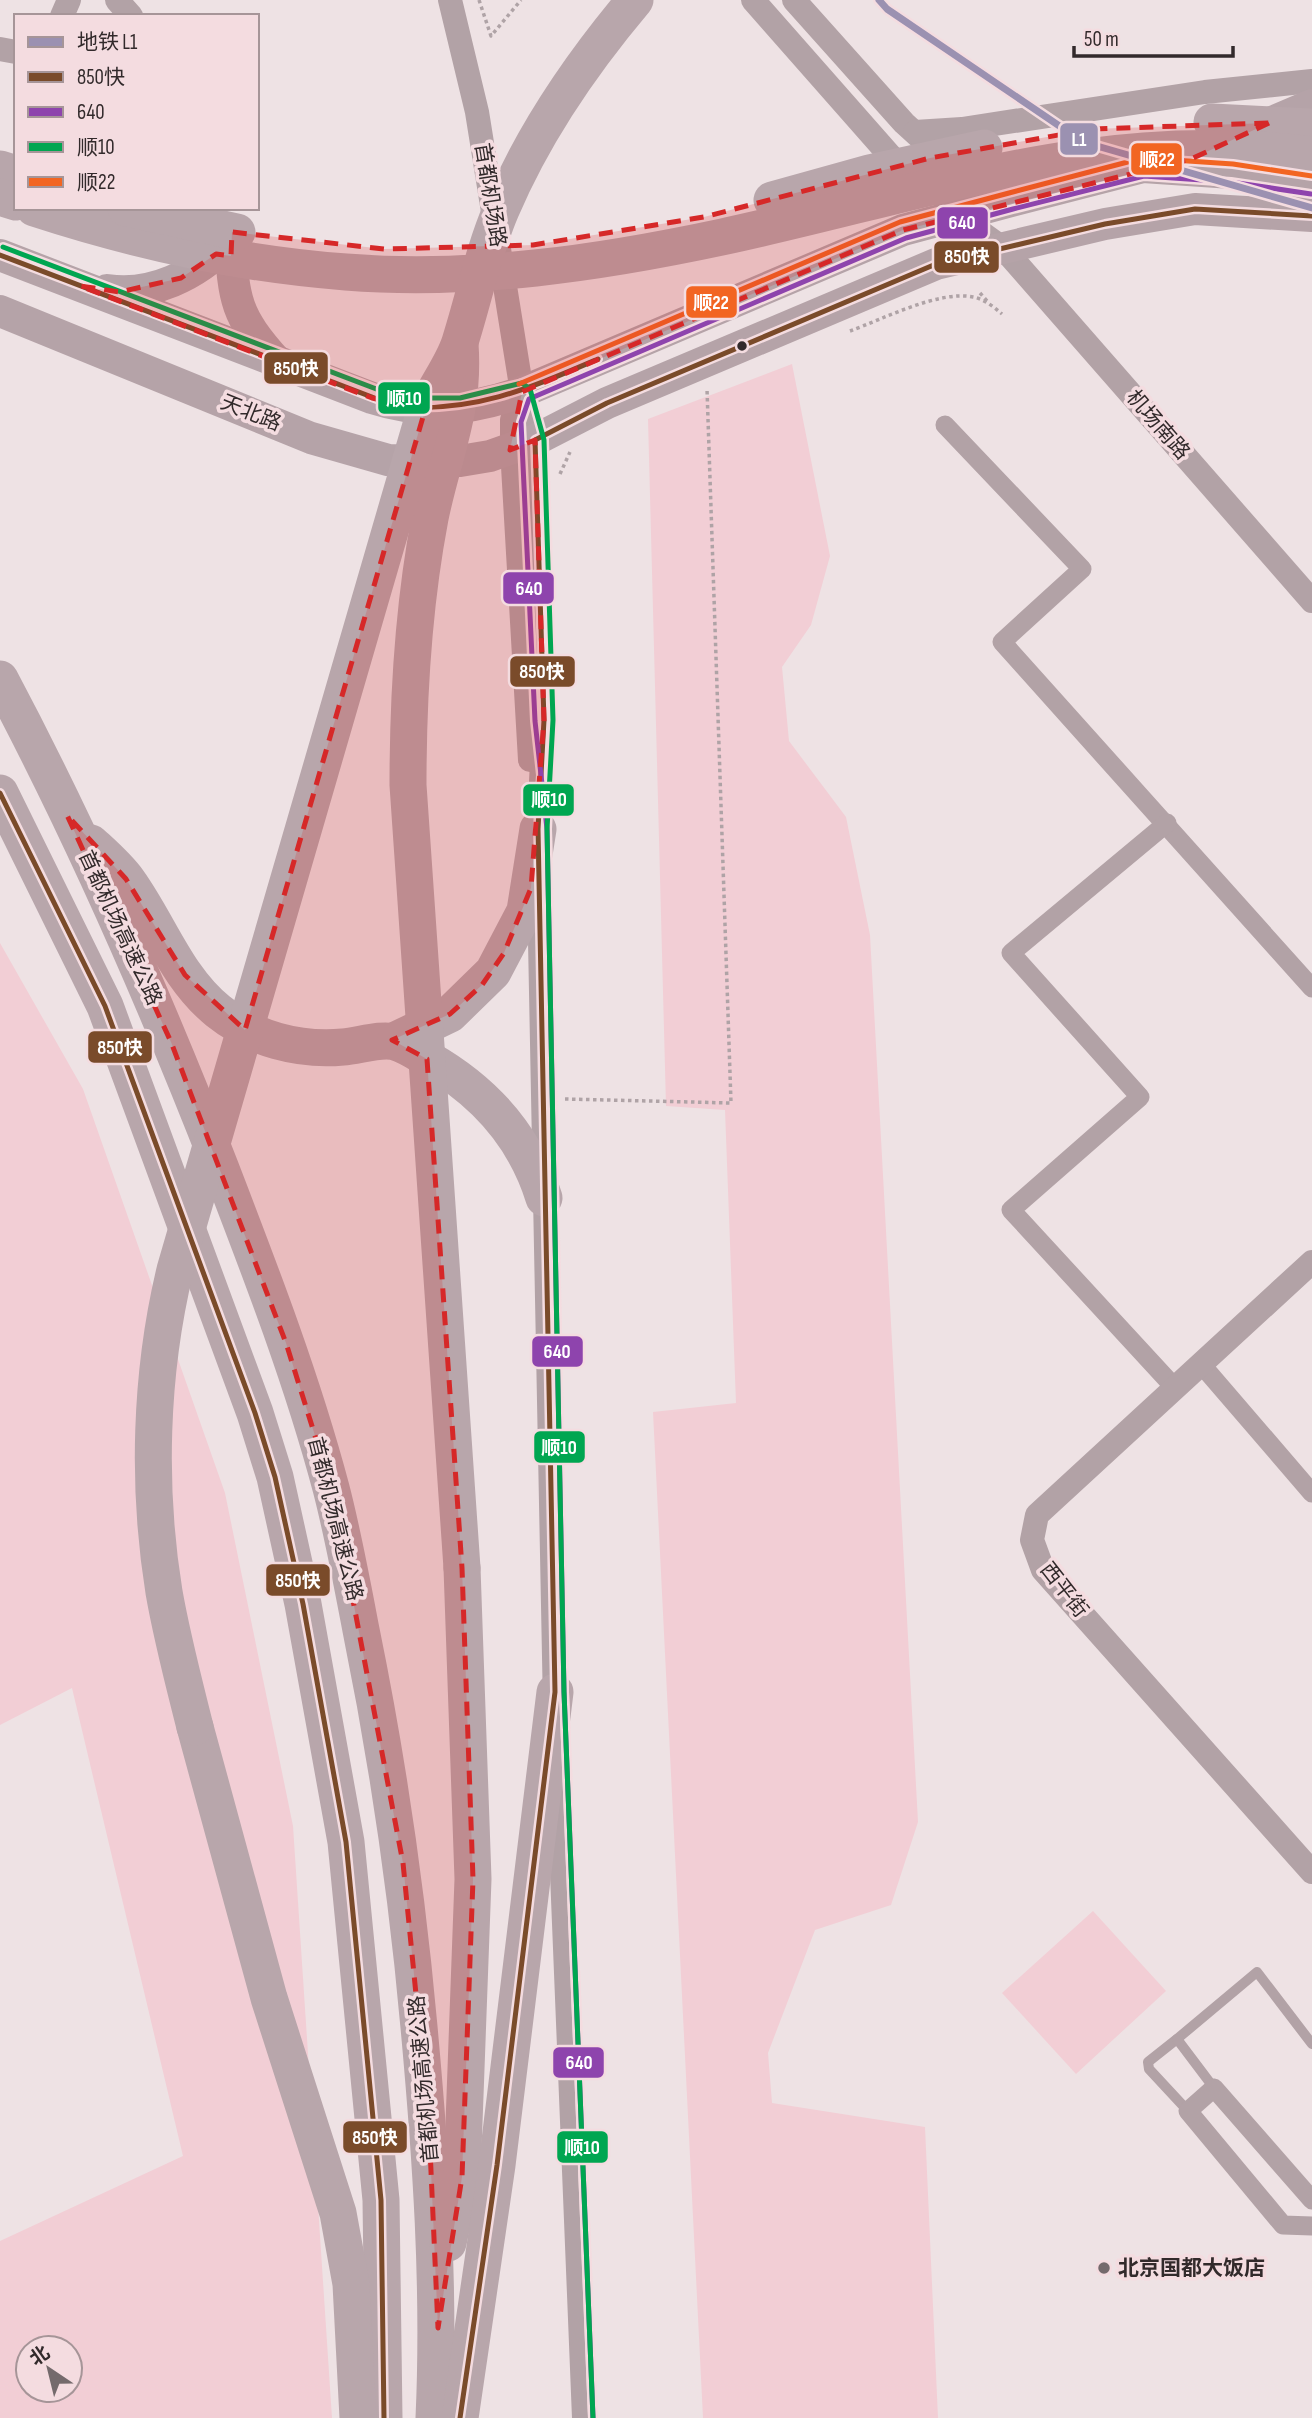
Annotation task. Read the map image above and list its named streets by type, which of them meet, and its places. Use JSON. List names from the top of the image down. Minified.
{"streets":{"highway":["首都机场高速公路"],"main road":["天北路"],"street":["首都机场路","机场南路","西平街"]},"crossings":[["首都机场路","天北路"],["天北路","机场南路"]],"places":["北京国都大饭店"],"lines":["metro line L1","transit line 顺22","transit line 640","transit line 850快","transit line 顺10"],"legend":["地铁 L1","850快","640","顺10","顺22"],"scale_bar":"50 m","north":"top left"}
